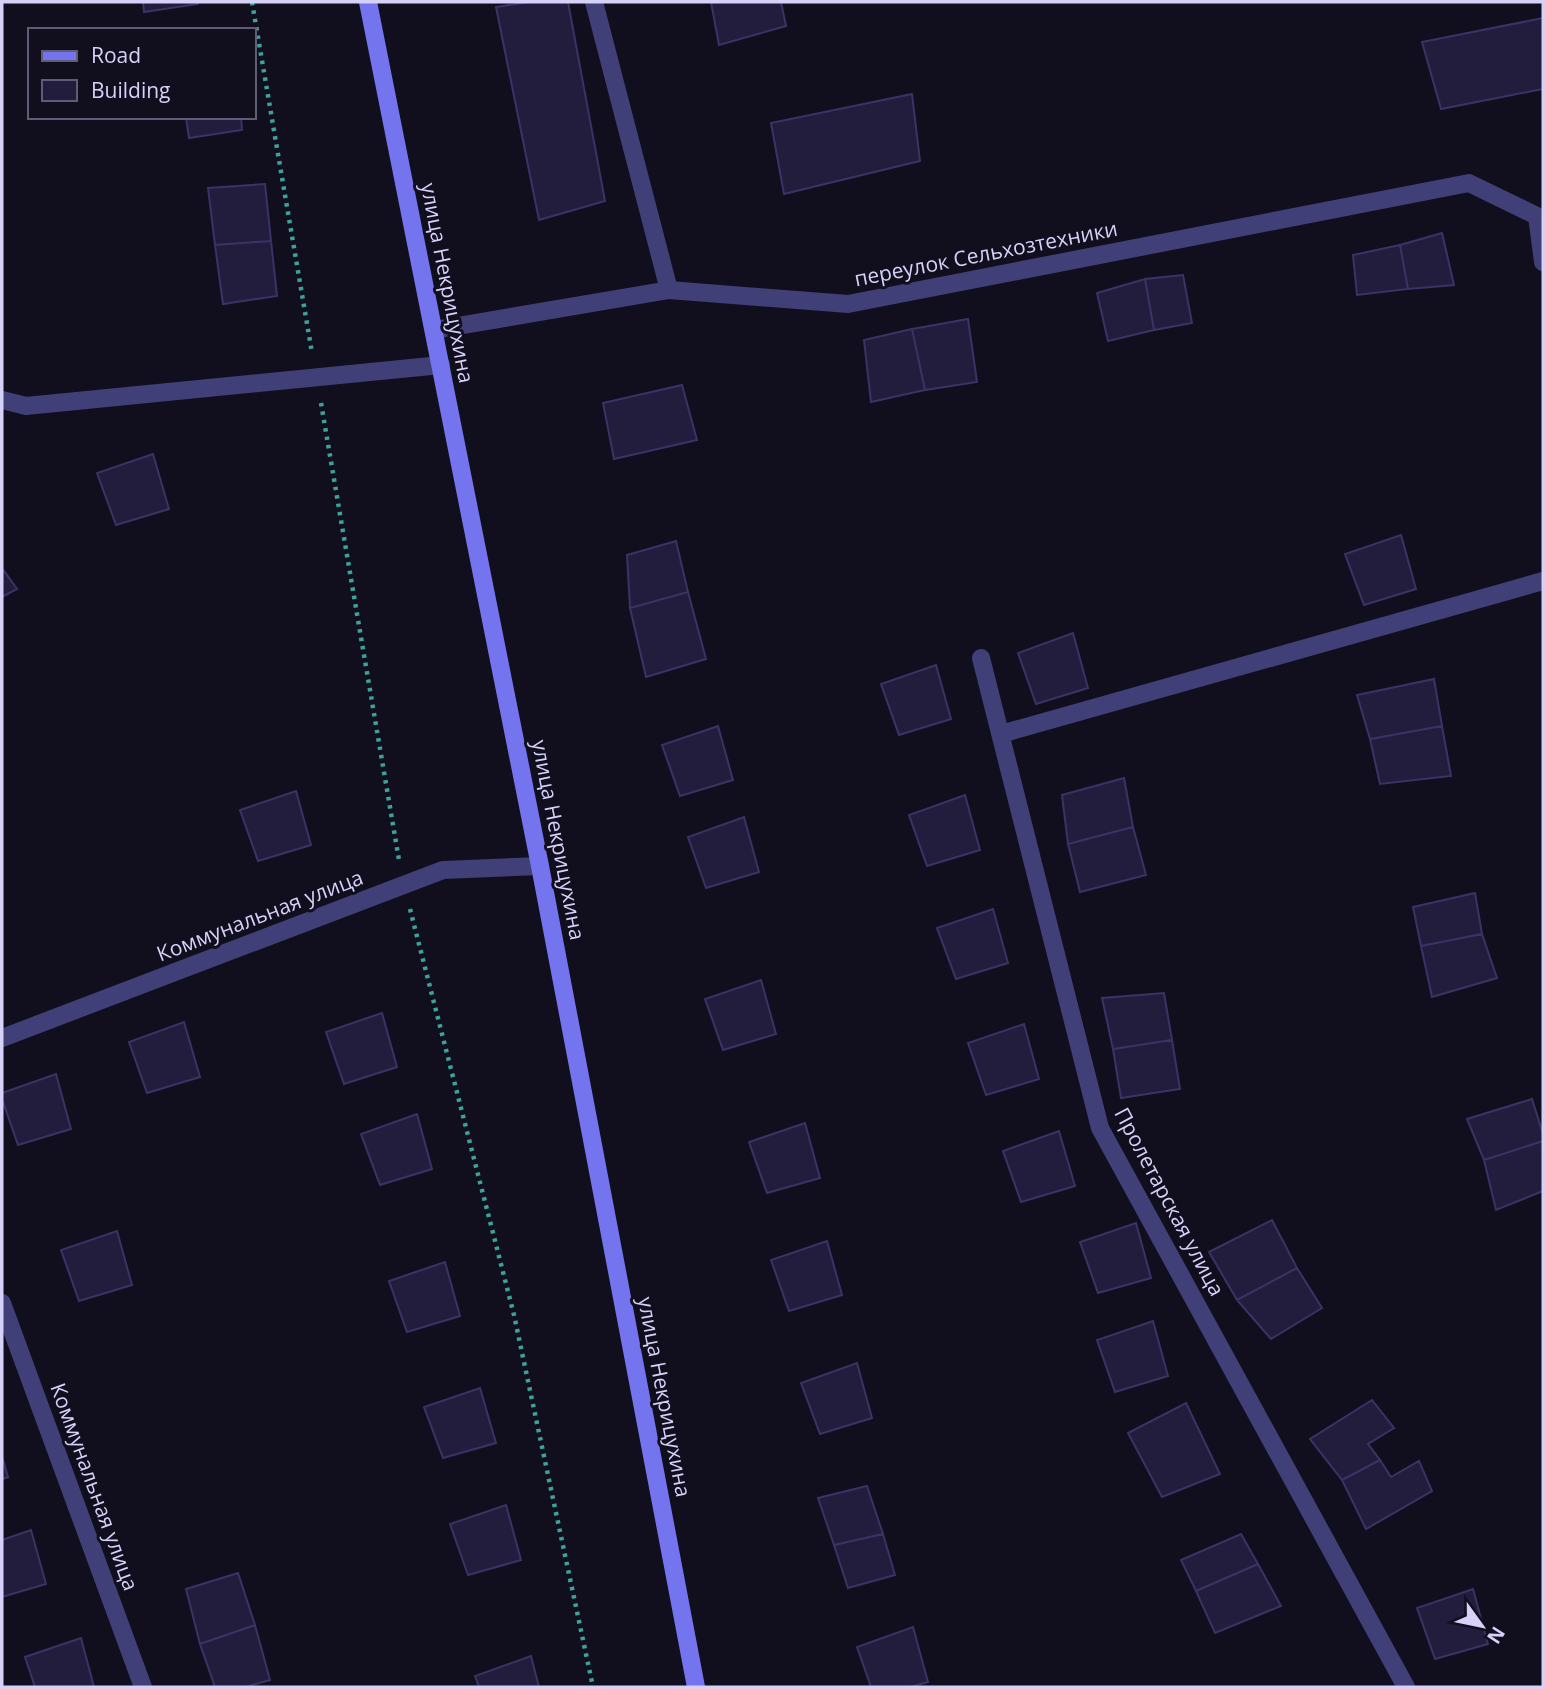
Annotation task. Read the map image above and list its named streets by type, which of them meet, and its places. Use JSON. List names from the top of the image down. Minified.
{"streets":{"street":["переулок Сельхозтехники","улица Некрицухина","Коммунальная улица","Пролетарская улица"]},"crossings":[["переулок Сельхозтехники","улица Некрицухина"],["улица Некрицухина","Коммунальная улица"]],"legend":["Road","Building"],"north":"bottom right"}
